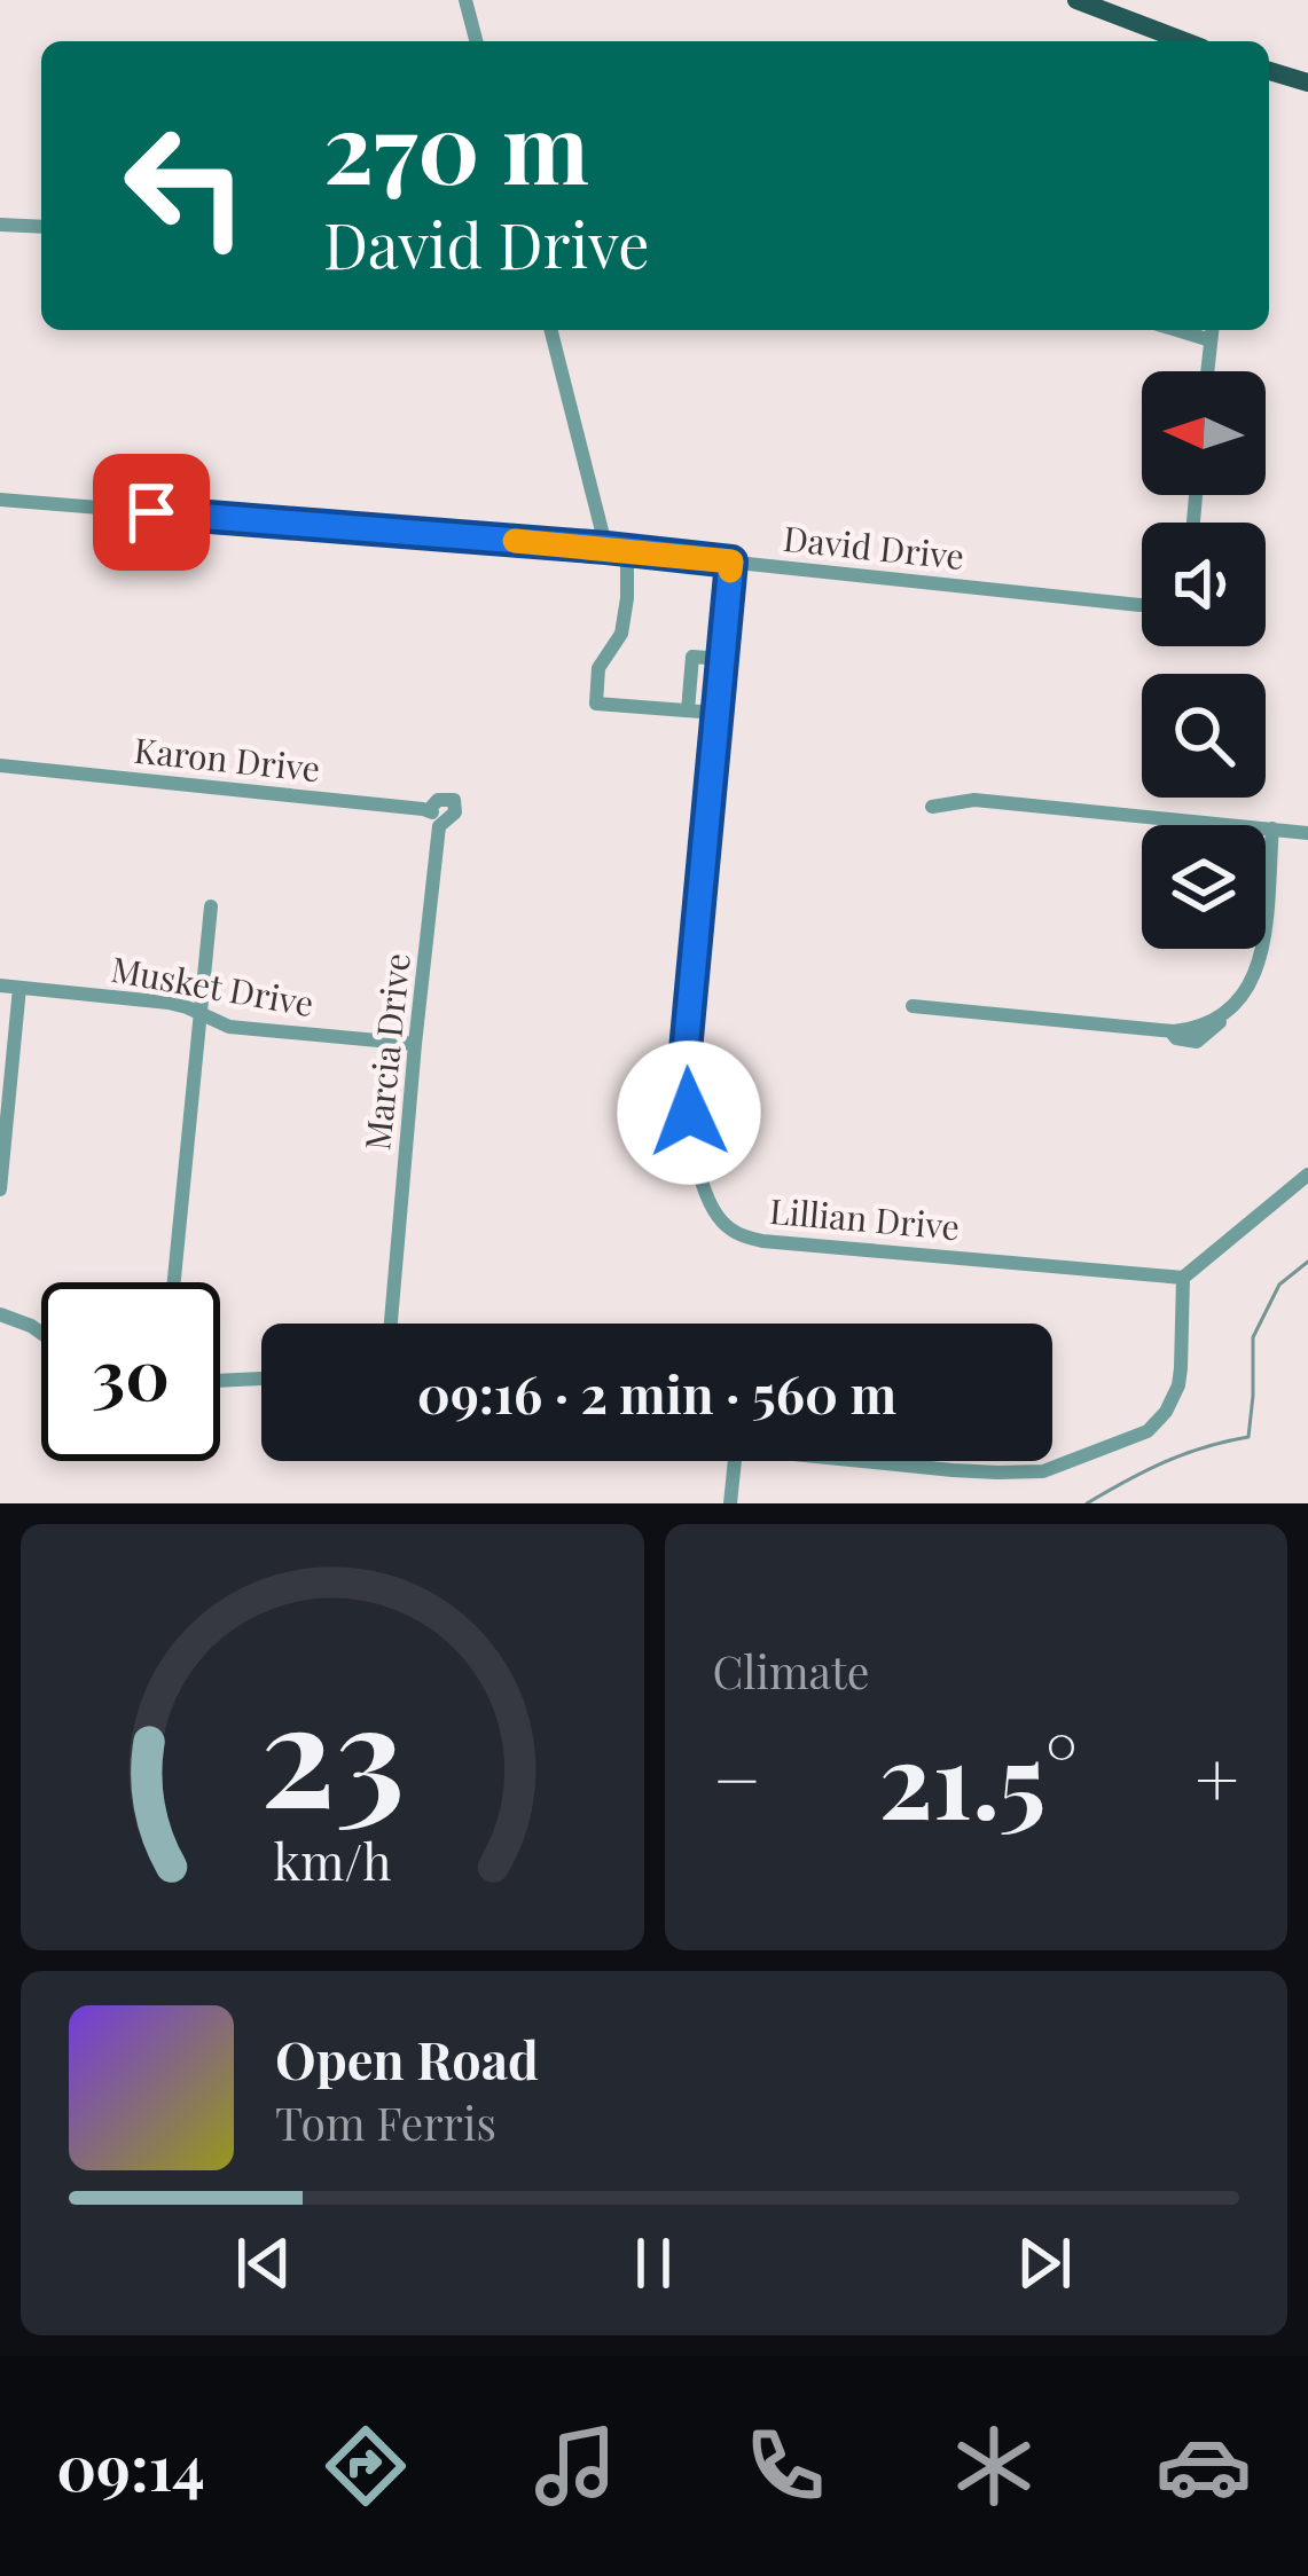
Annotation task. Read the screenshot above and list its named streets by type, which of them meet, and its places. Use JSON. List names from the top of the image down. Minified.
{"streets":{"street":["David Drive","Karon Drive","Musket Drive","Marcia Drive","Lillian Drive"]},"crossings":[["David Drive","Lillian Drive"],["Musket Drive","Marcia Drive"]],"north":"left","page":{"turn":["270 m","David Drive"],"limit":"30","trip":"09:16 · 2 min · 560 m","tile":"Climate","heat":["−","21.5°","+"],"song":["Open Road","Tom Ferris"],"tabs":"09:14","gauge":["23","km/h"]}}
